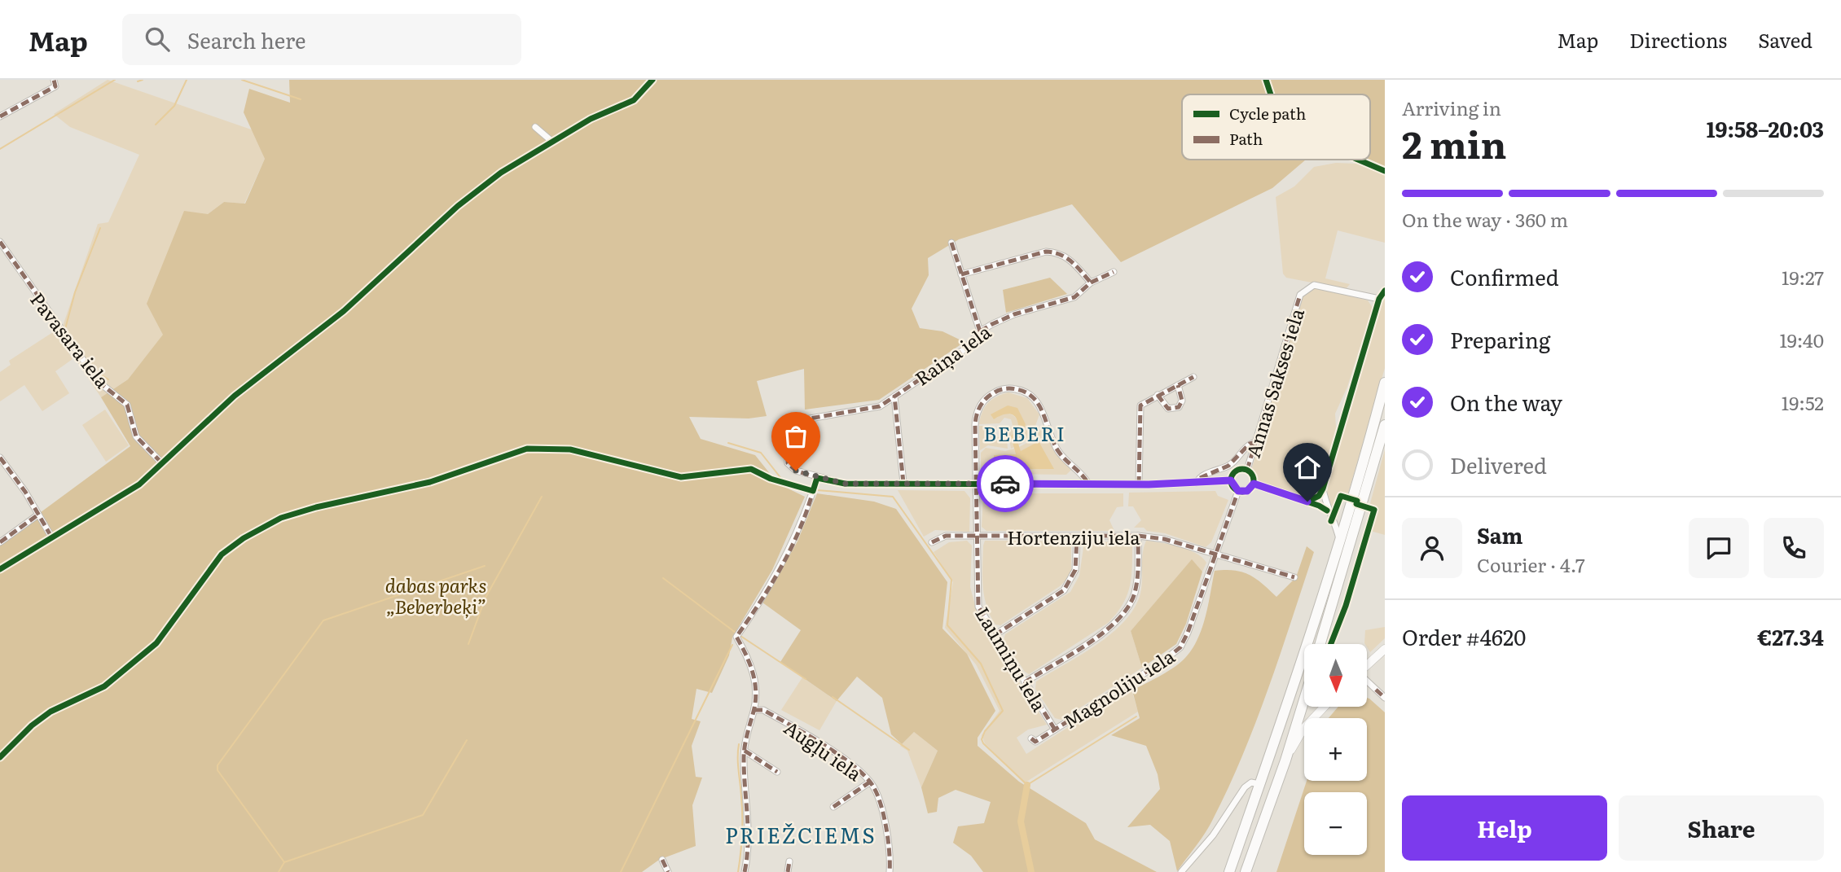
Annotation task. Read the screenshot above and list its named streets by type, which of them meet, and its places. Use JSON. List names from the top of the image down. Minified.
{"streets":{"street":["Pavasara iela","Raiņa iela","Annas Sakses iela","Hortenziju iela","Laumiņu iela","Magnoliju iela","Augļu iela"]},"crossings":[["Annas Sakses iela","Magnoliju iela"],["Hortenziju iela","Laumiņu iela"],["Hortenziju iela","Magnoliju iela"],["Laumiņu iela","Magnoliju iela"]],"districts":["BEBERI","PRIEŽCIEMS"],"parks":["dabas parks „Beberbeķi”"],"legend":["Cycle path","Path"],"north":"bottom","page":{"header":"Map","search":"Search here","nav":["Map","Directions","Saved"],"heading":["2 min","Arriving in","19:58–20:03"],"panel":["Sam","Courier · 4.7","Order #4620","€27.34"],"bar":"On the way · 360 m","list":[["Confirmed","19:27"],["Preparing","19:40"],["On the way","19:52"],"Delivered"],"map_buttons":["+","−"],"buttons":["Help","Share"]}}
